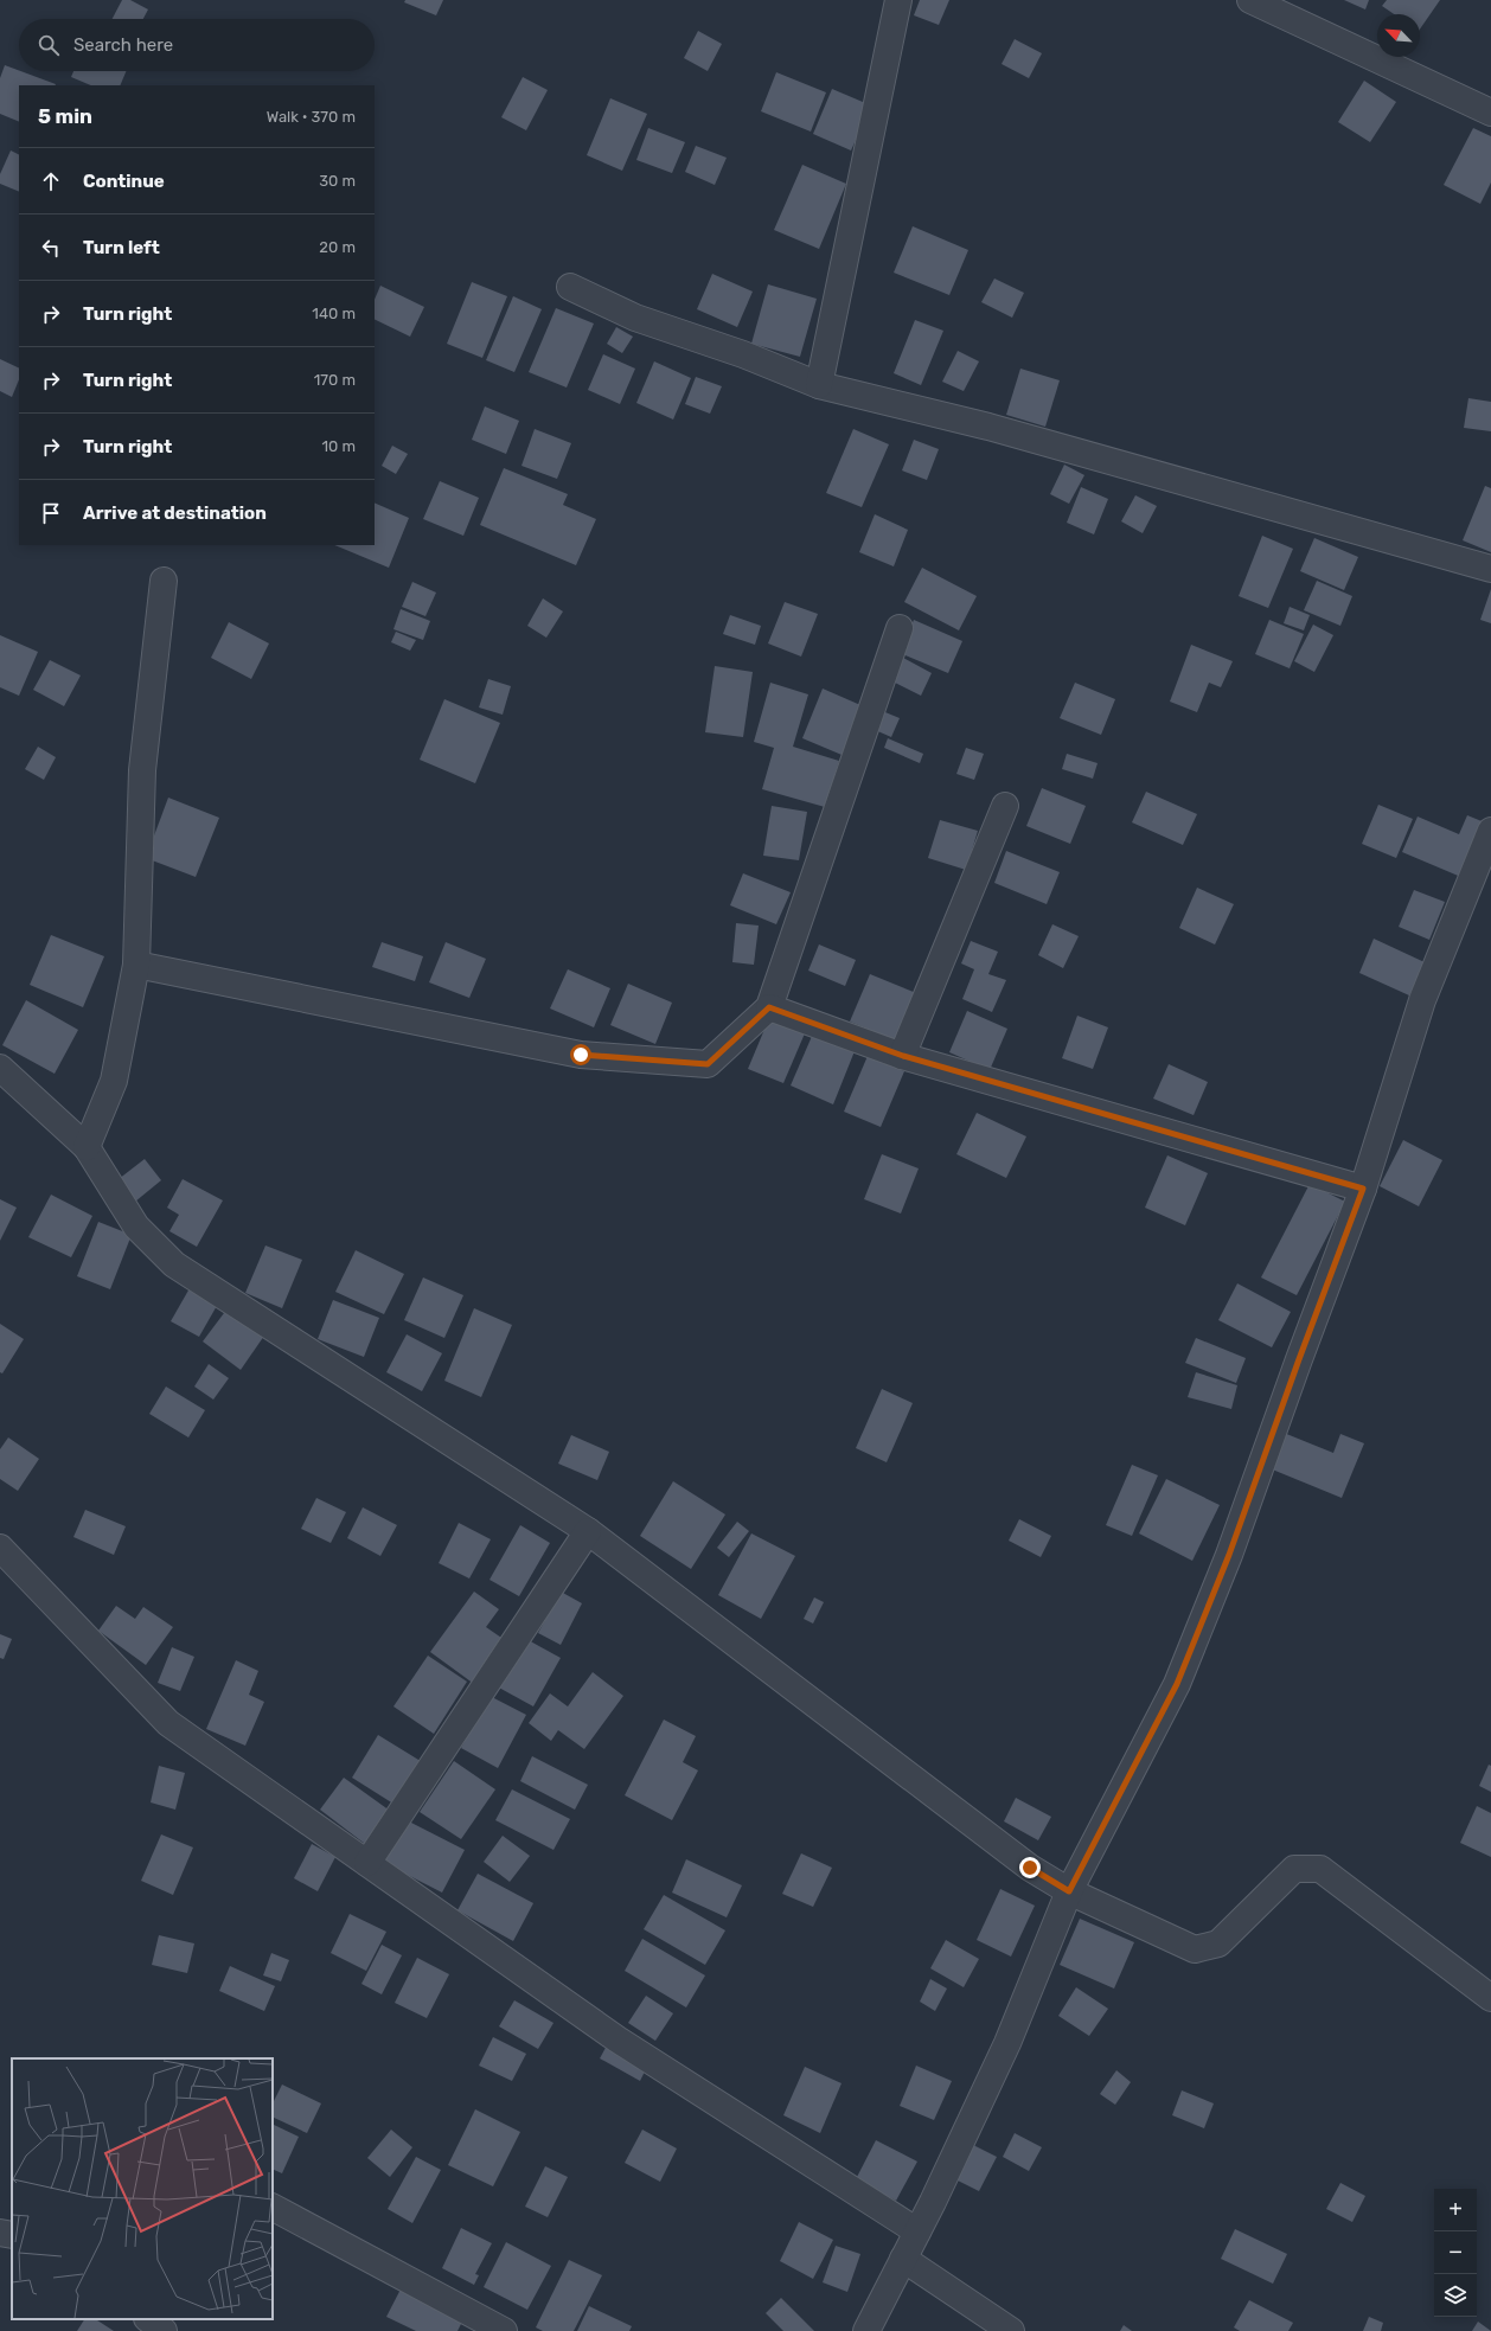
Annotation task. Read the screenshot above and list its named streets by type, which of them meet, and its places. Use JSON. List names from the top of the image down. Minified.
{"north":"top left","page":{"search":"Search here","heading":["5 min","Walk · 370 m"],"list":[["Continue","30 m"],["Turn left","20 m"],["Turn right","140 m"],["Turn right","170 m"],["Turn right","10 m"],"Arrive at destination"],"map_buttons":["+","−"]}}
